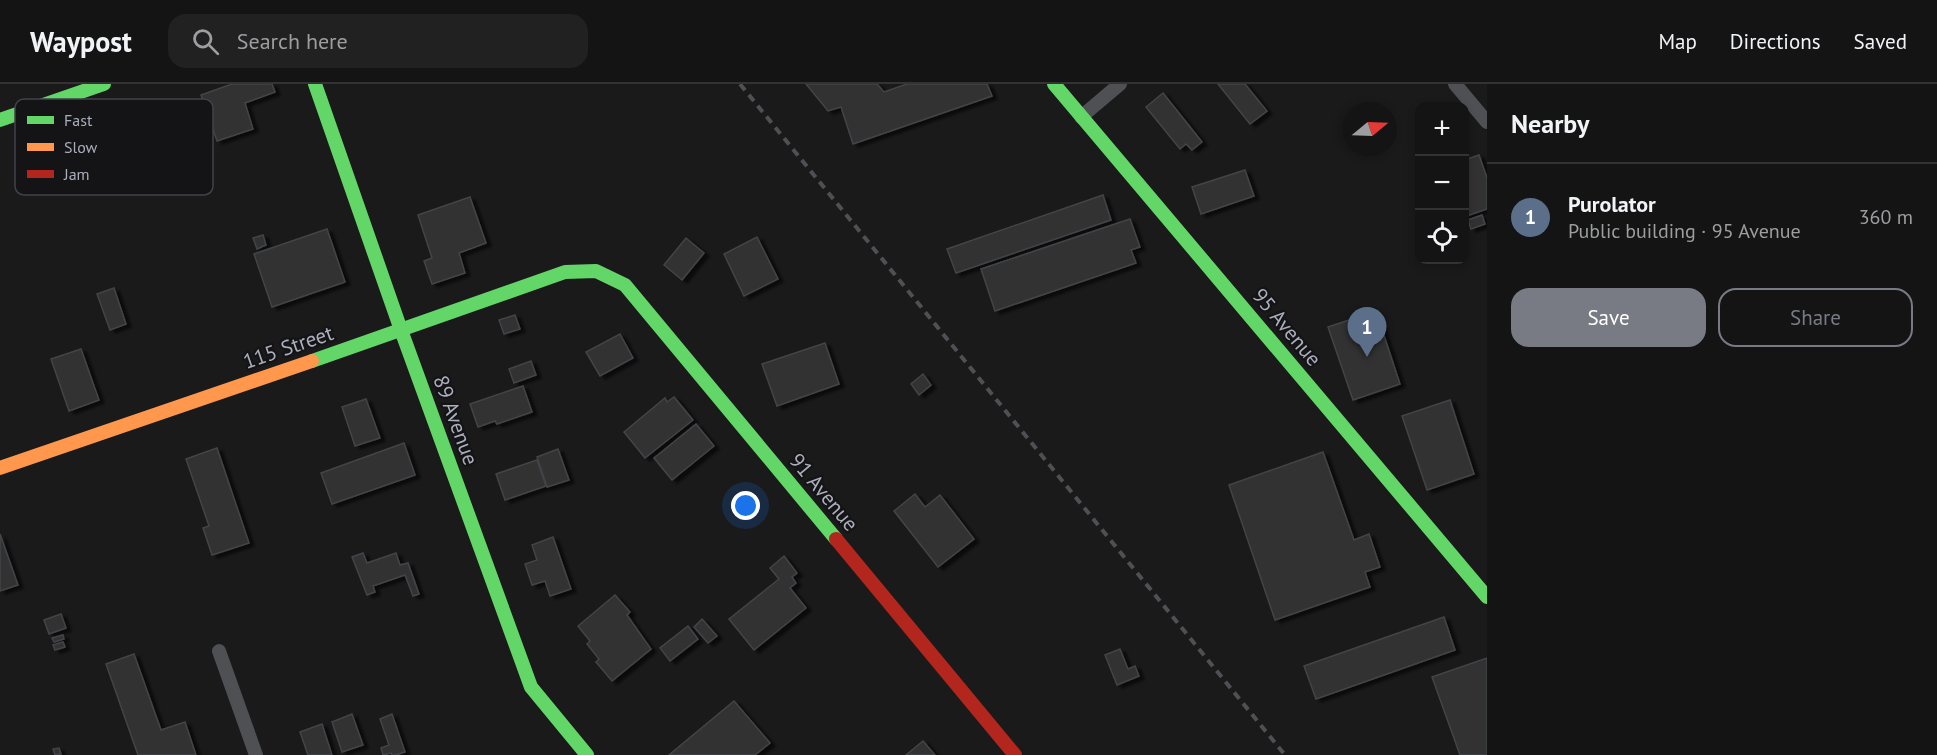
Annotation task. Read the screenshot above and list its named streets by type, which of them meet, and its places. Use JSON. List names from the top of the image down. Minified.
{"streets":{"street":["95 Avenue","115 Street","89 Avenue","91 Avenue"]},"crossings":[["115 Street","89 Avenue"],["115 Street","91 Avenue"]],"legend":["Fast","Slow","Jam"],"north":"right","page":{"header":"Waypost","search":"Search here","nav":["Map","Directions","Saved"],"heading":"Nearby","map_buttons":["+","−"],"list":[{"mark":"1","name":"Purolator","note":"Public building · 95 Avenue","value":"360 m"}],"buttons":["Save","Share"],"pins":"1"}}
